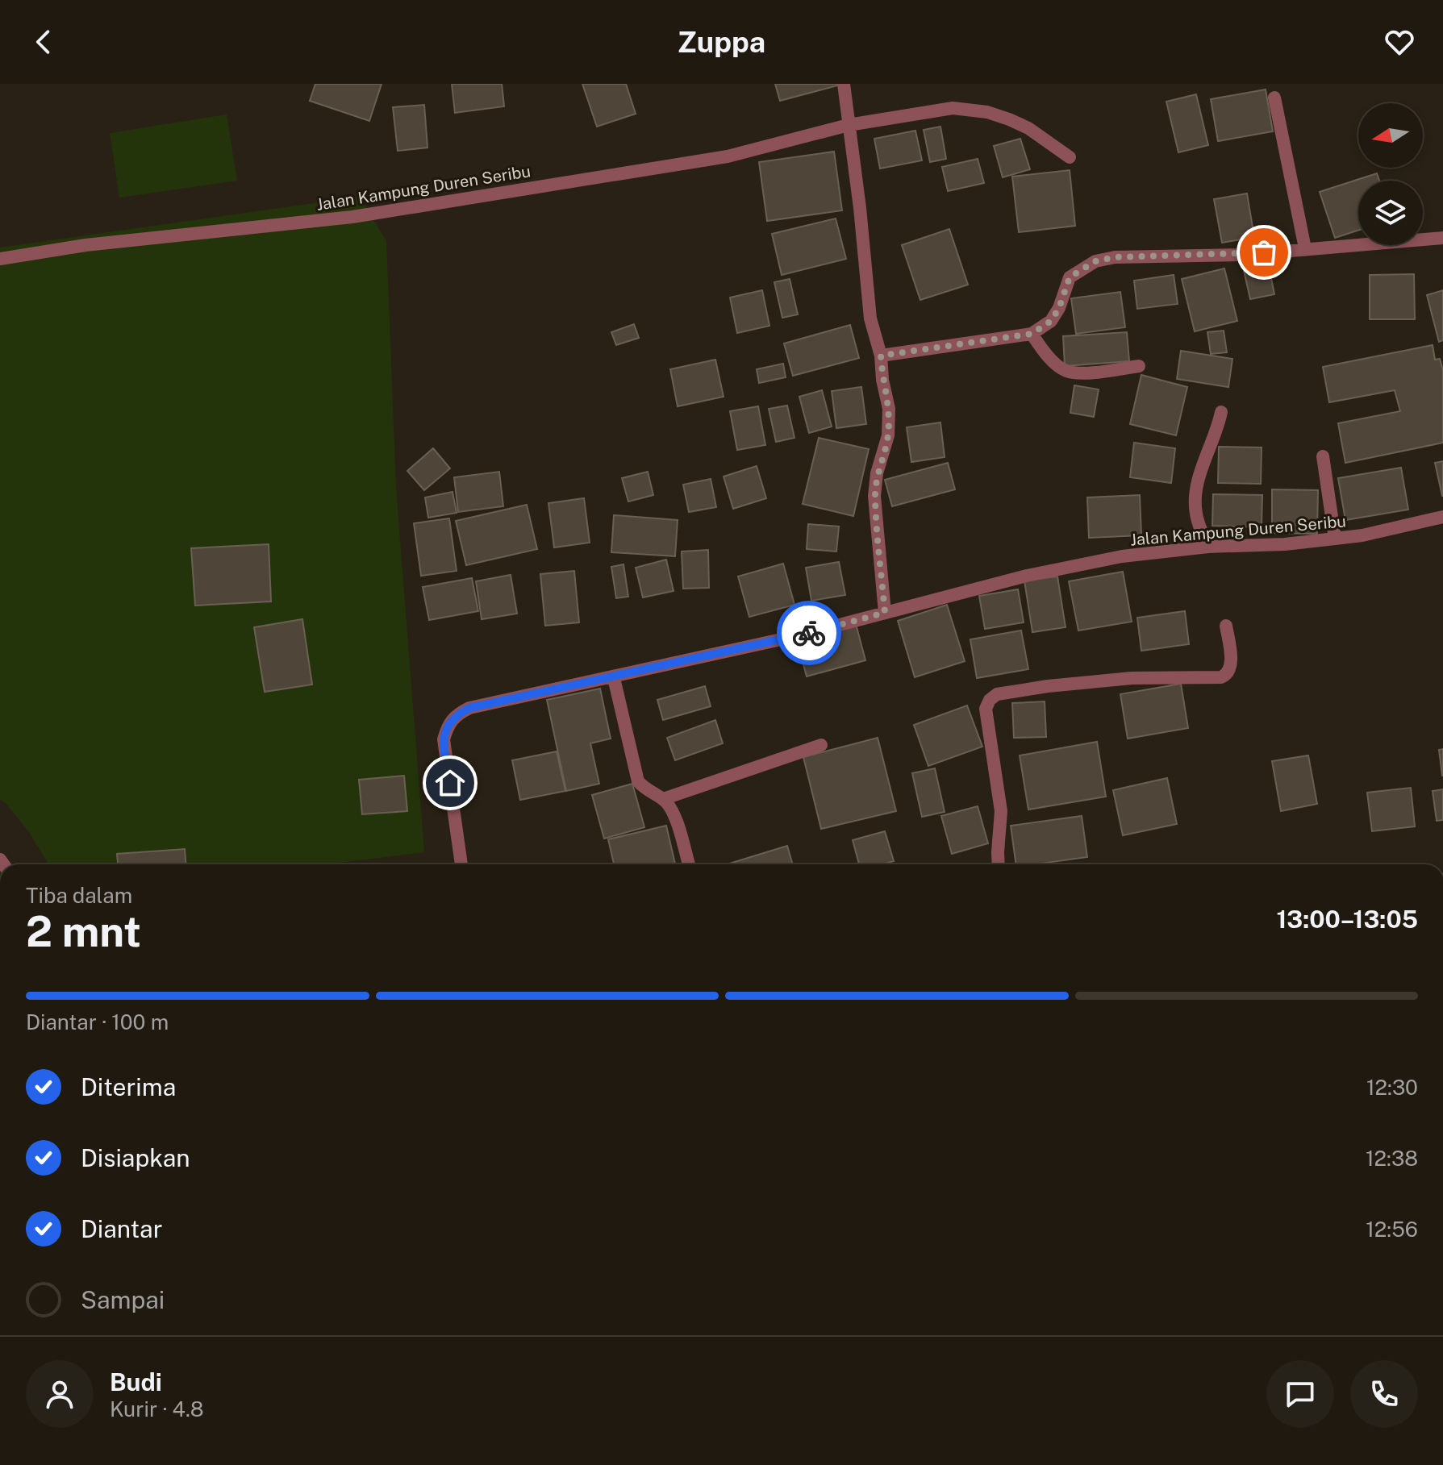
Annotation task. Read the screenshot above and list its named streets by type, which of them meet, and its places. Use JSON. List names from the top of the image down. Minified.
{"streets":{"street":["Jalan Kampung Duren Seribu"]},"north":"left","page":{"header":"Zuppa","heading":["2 mnt","Tiba dalam","13:00–13:05"],"panel":["Budi","Kurir · 4.8"],"bar":"Diantar · 100 m","list":[["Diterima","12:30"],["Disiapkan","12:38"],["Diantar","12:56"],"Sampai"]}}
